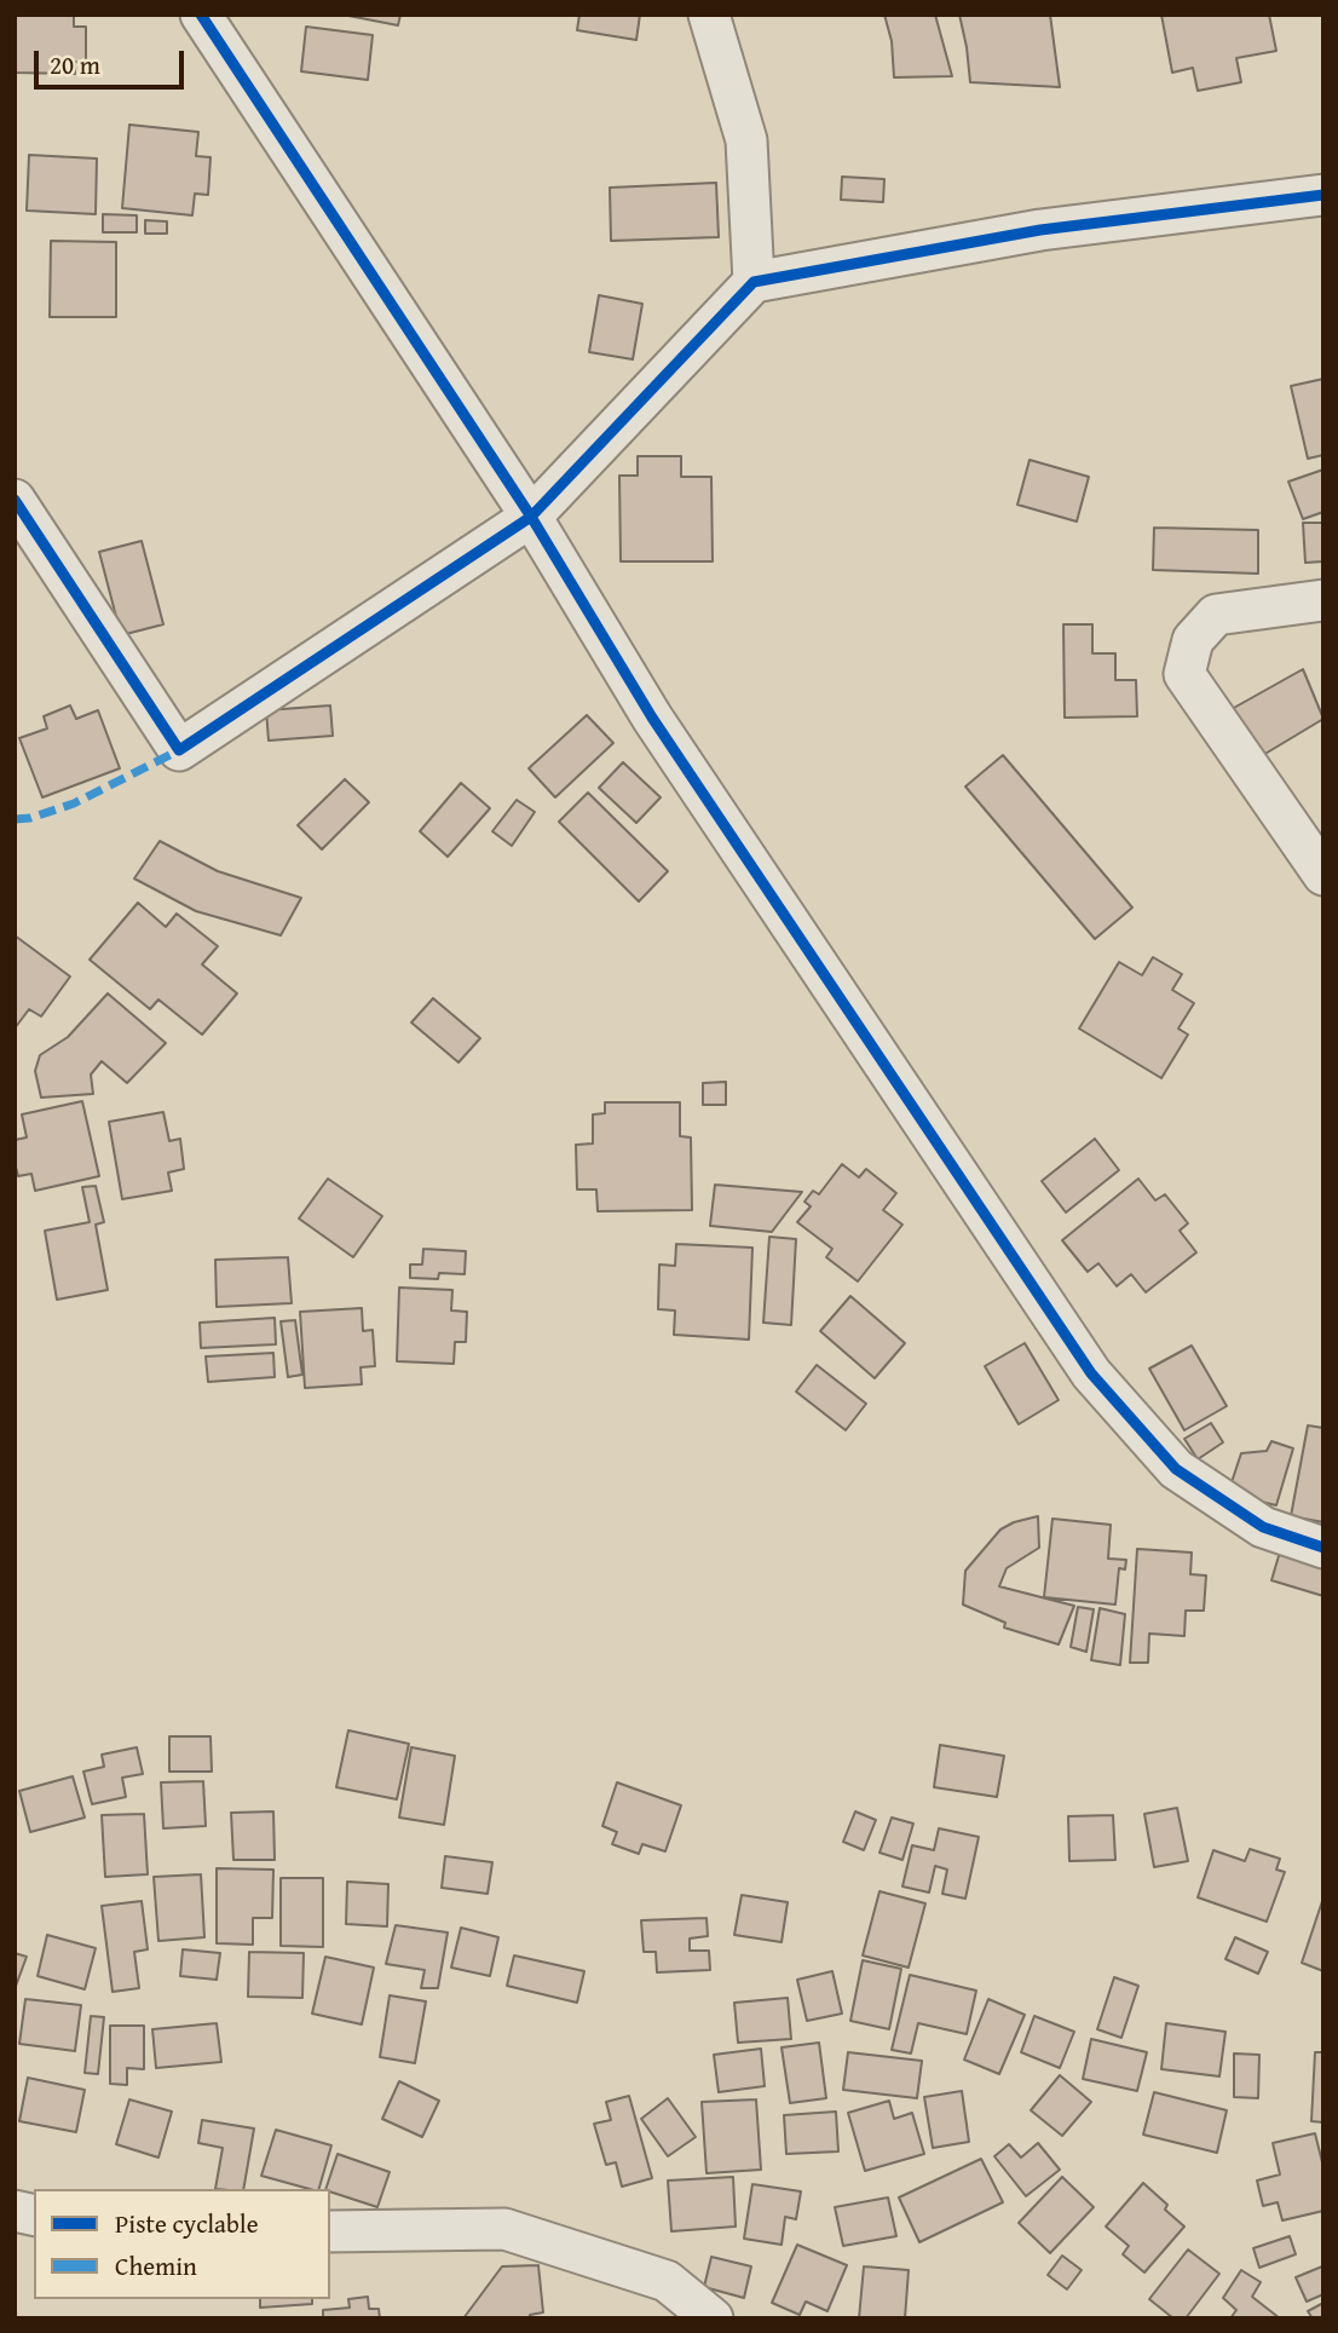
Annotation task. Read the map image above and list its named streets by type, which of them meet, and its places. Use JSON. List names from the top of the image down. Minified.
{"legend":["Piste cyclable","Chemin"],"scale_bar":"20 m"}
